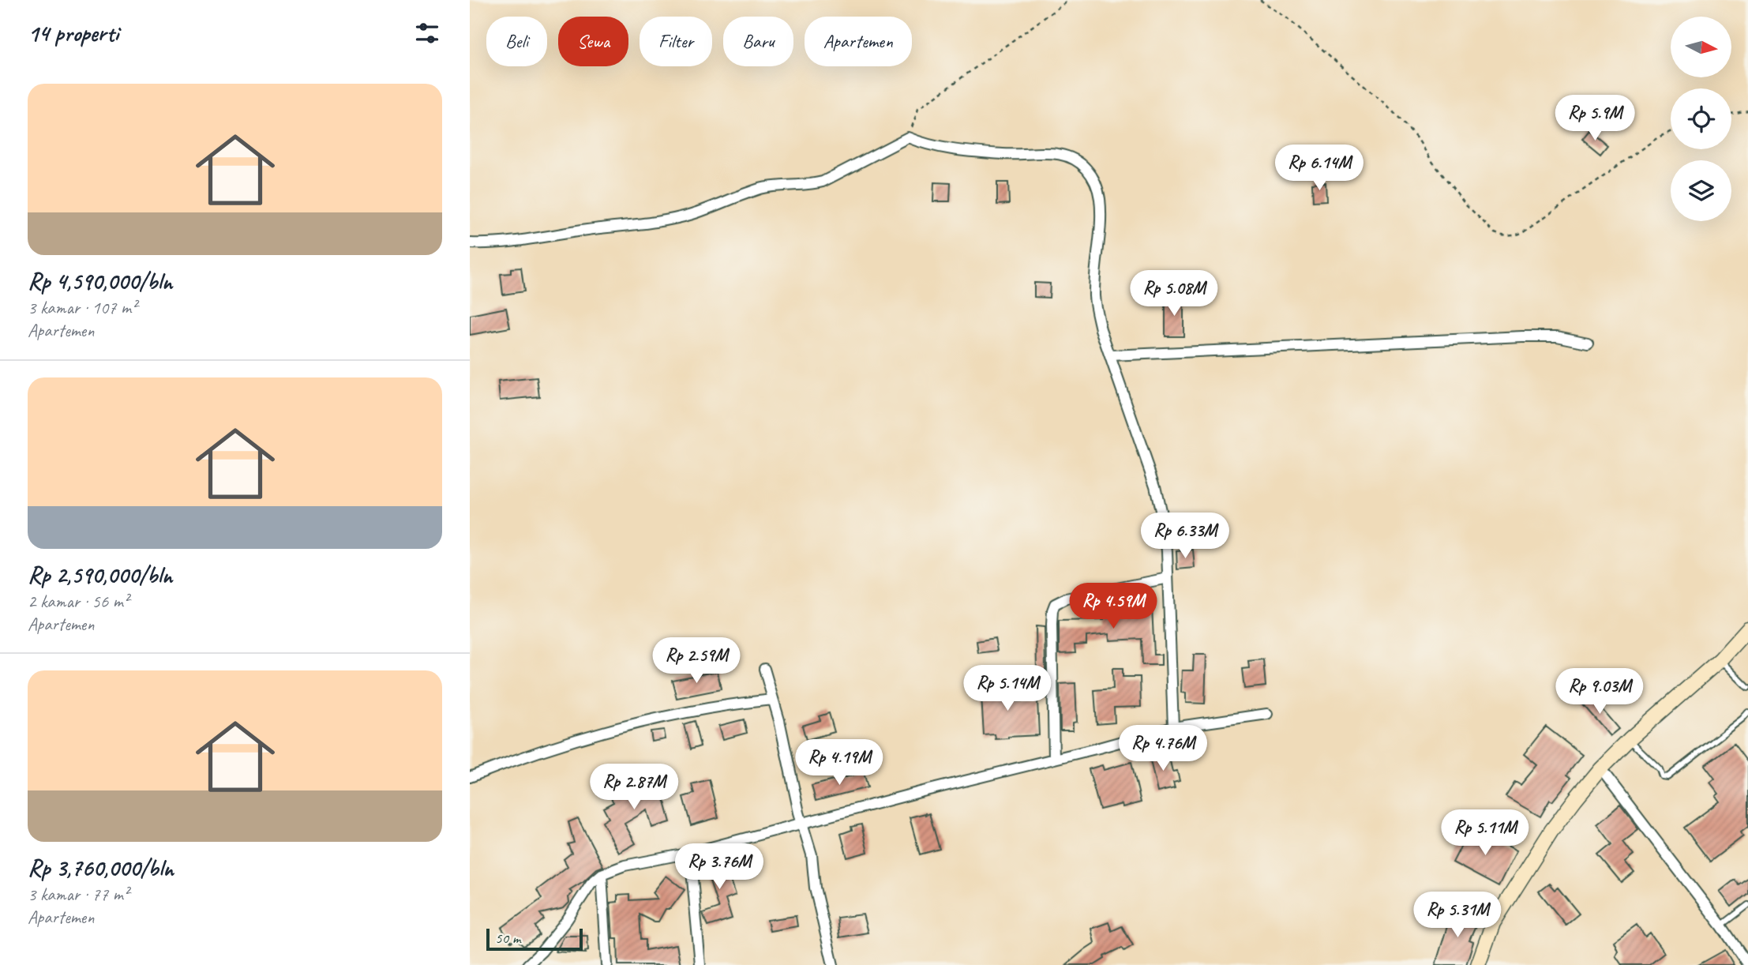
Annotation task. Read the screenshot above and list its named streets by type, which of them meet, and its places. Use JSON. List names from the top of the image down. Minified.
{"scale_bar":"50 m","north":"right","page":{"heading":"14 properti","chip":["Beli","Sewa","Filter","Baru","Apartemen"],"list":[{"name":"Rp 4,590,000/bln","note":"3 kamar · 107 m² · Apartemen"},{"name":"Rp 2,590,000/bln","note":"2 kamar · 56 m² · Apartemen"},{"name":"Rp 3,760,000/bln","note":"3 kamar · 77 m² · Apartemen"}],"price":["Rp 5.9M","Rp 6.14M","Rp 5.08M","Rp 6.33M","Rp 4.59M","Rp 2.59M","Rp 5.14M","Rp 9.03M","Rp 4.76M","Rp 4.19M","Rp 2.87M","Rp 5.11M","Rp 3.76M","Rp 5.31M"],"scale":"50 m"}}
